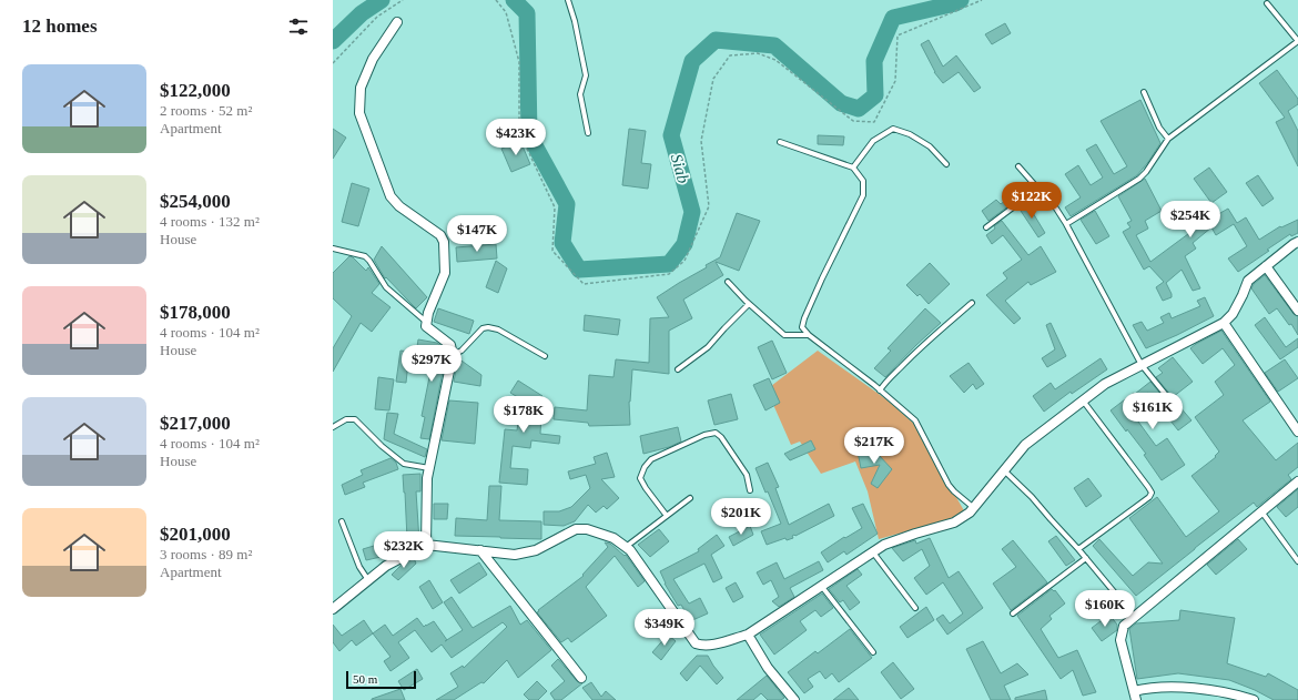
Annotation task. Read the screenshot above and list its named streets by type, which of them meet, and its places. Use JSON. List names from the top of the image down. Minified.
{"water":["Siab"],"scale_bar":"50 m","page":{"heading":"12 homes","list":[{"name":"$122,000","note":"2 rooms · 52 m² · Apartment"},{"name":"$254,000","note":"4 rooms · 132 m² · House"},{"name":"$178,000","note":"4 rooms · 104 m² · House"},{"name":"$217,000","note":"4 rooms · 104 m² · House"},{"name":"$201,000","note":"3 rooms · 89 m² · Apartment"}],"price":["$423K","$122K","$254K","$147K","$297K","$161K","$178K","$217K","$201K","$232K","$160K","$349K"],"scale":"50 m"}}
